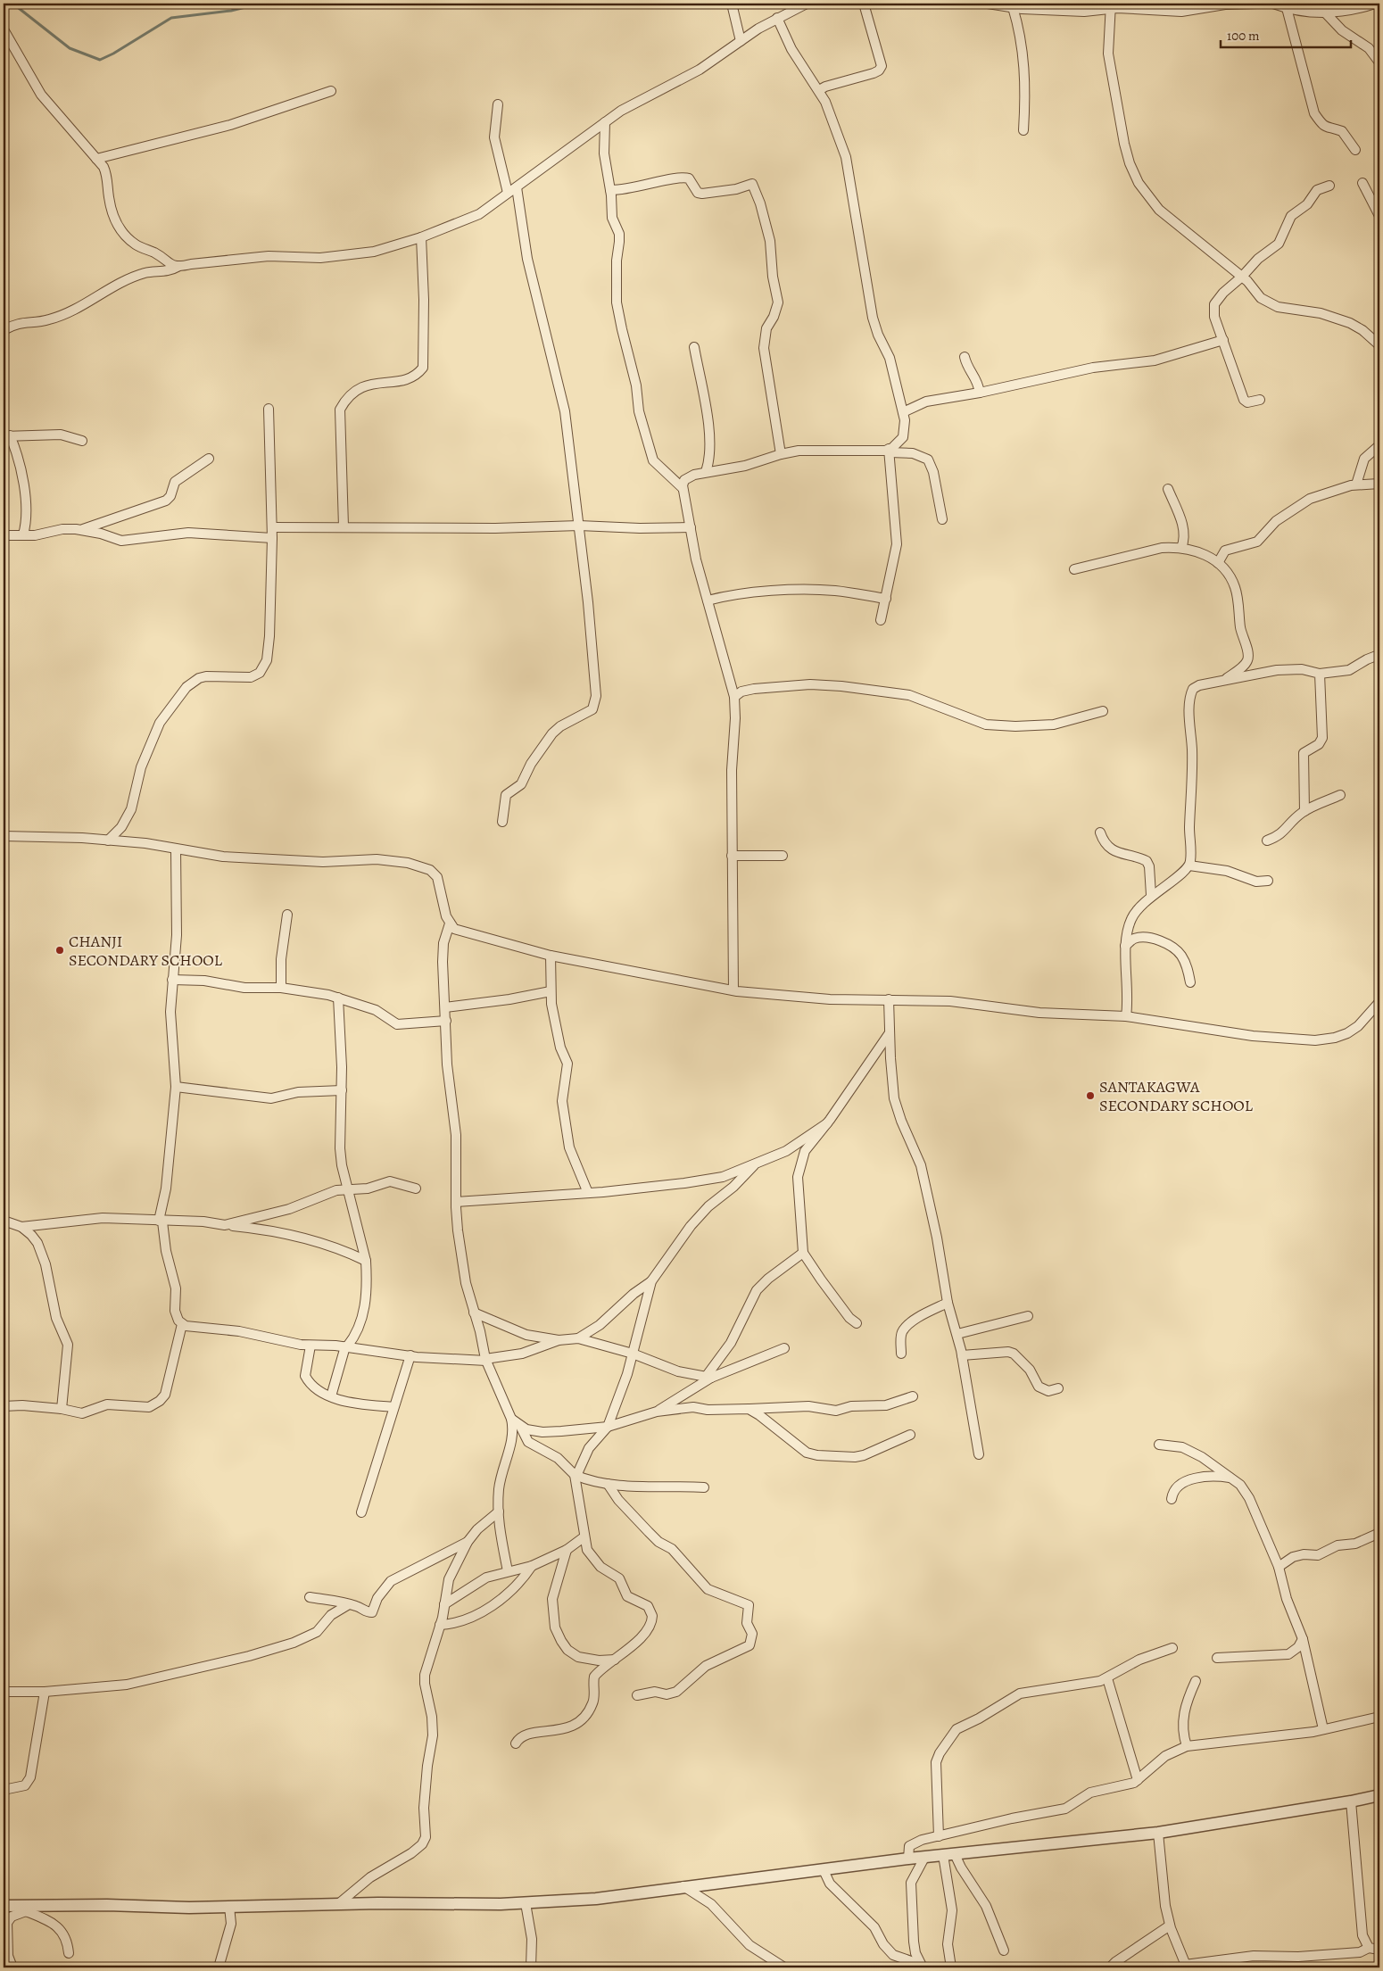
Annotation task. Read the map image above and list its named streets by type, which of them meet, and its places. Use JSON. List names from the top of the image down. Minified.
{"places":["CHANJI SECONDARY SCHOOL","SANTAKAGWA SECONDARY SCHOOL"],"scale_bar":"100 m"}
